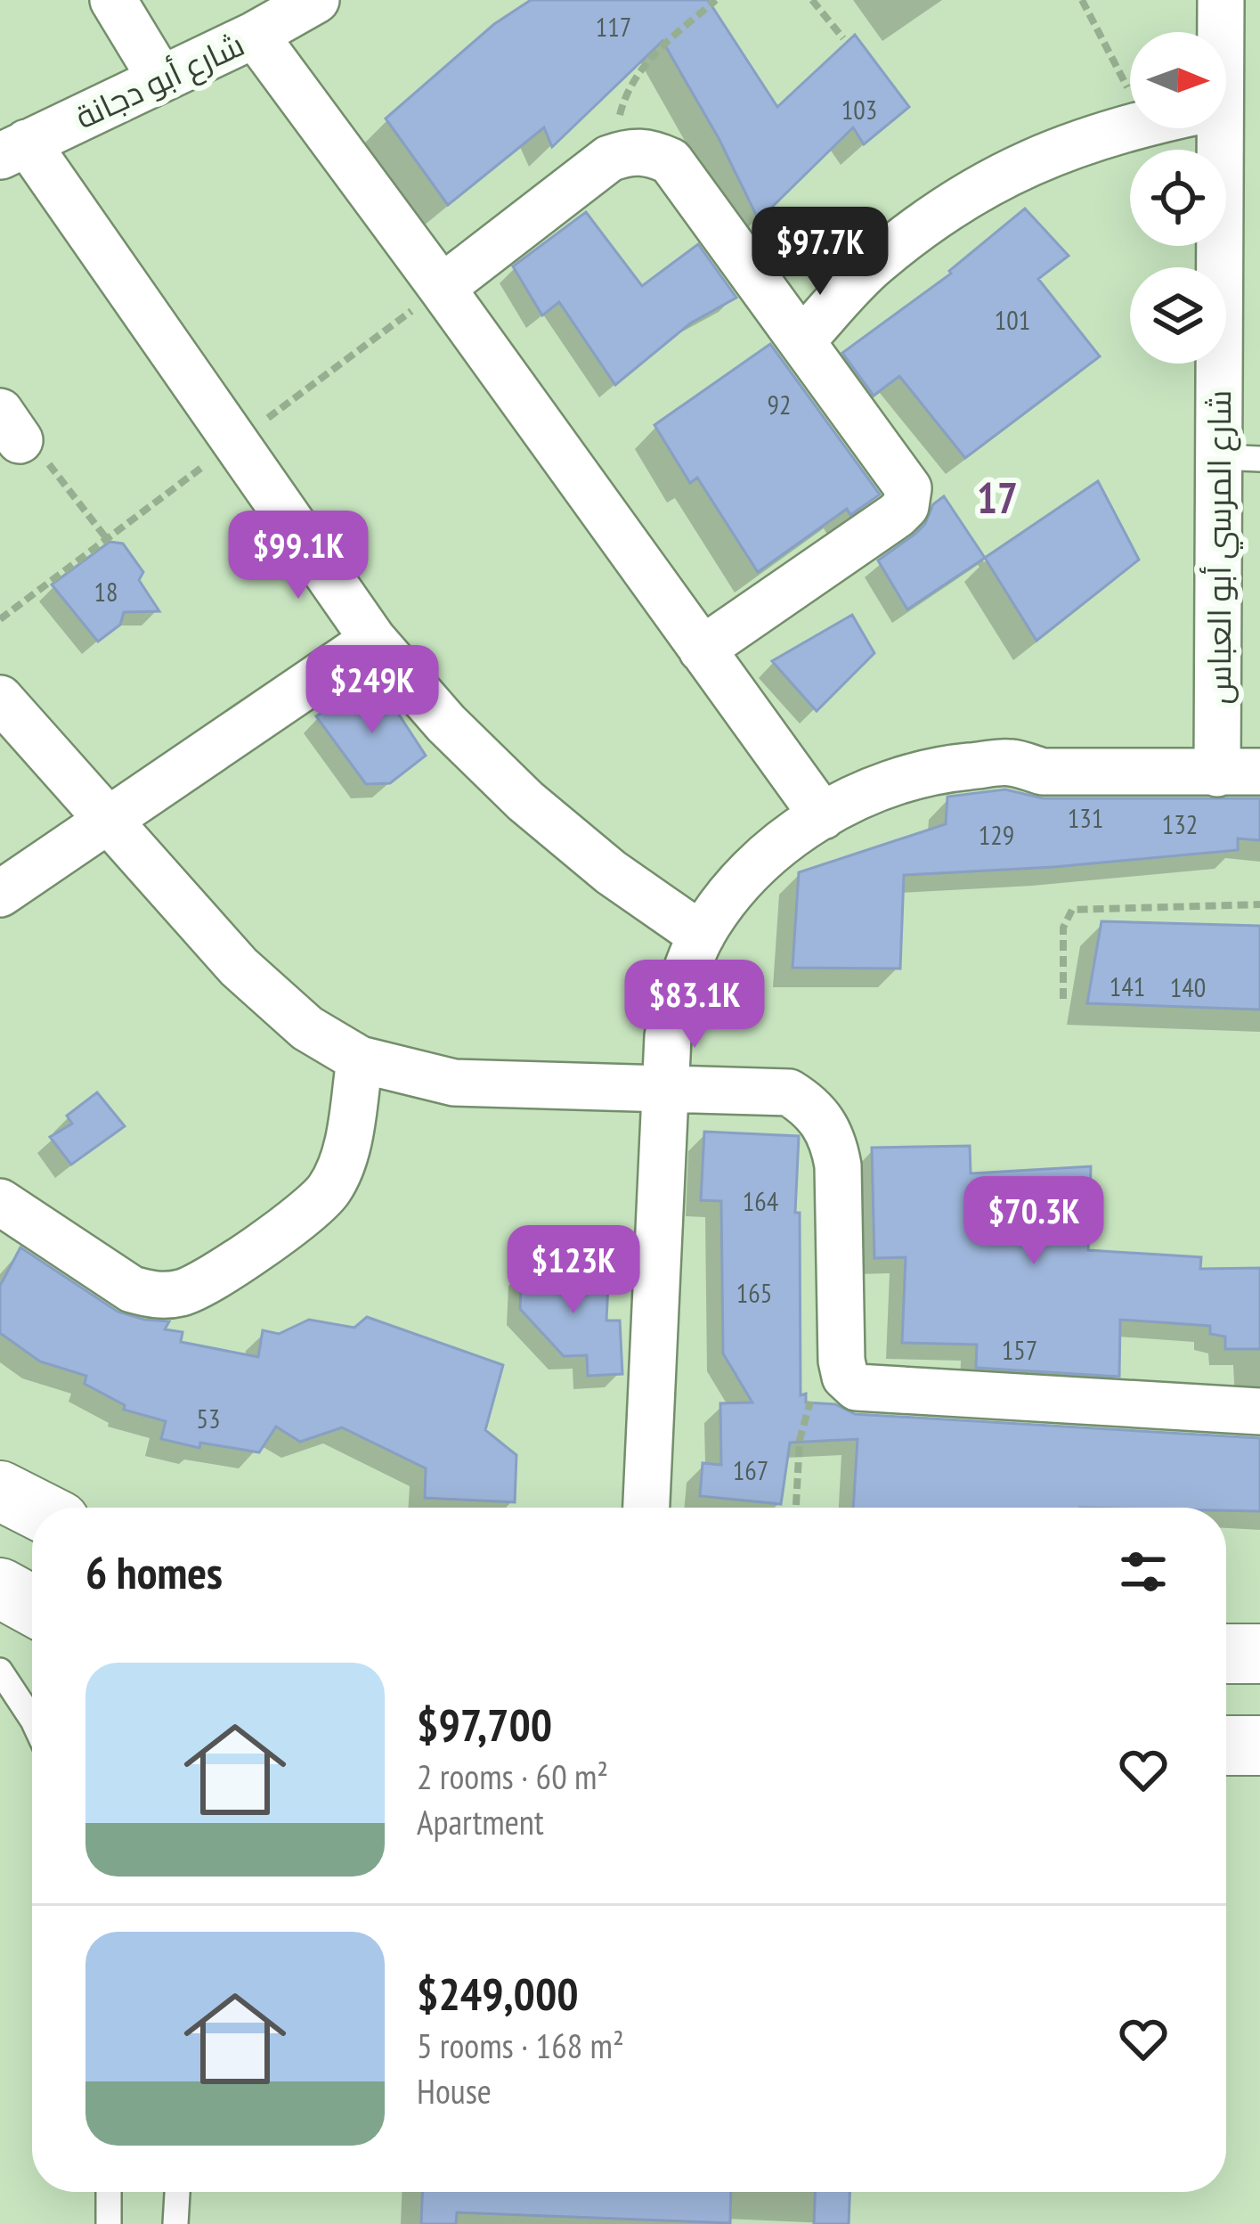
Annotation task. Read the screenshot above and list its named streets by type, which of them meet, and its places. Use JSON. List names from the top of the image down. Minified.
{"streets":{"street":["شارع أبو دجانة","شارع المرسي أبو العباس"]},"districts":["17"],"house_numbers":["117","103","101","92","18","131","132","129","141","140","164","165","157","53","167"],"north":"right","page":{"price":["$97.7K","$99.1K","$249K","$83.1K","$70.3K","$123K"],"heading":"6 homes","list":[{"name":"$97,700","note":"2 rooms · 60 m² · Apartment"},{"name":"$249,000","note":"5 rooms · 168 m² · House"}]}}
